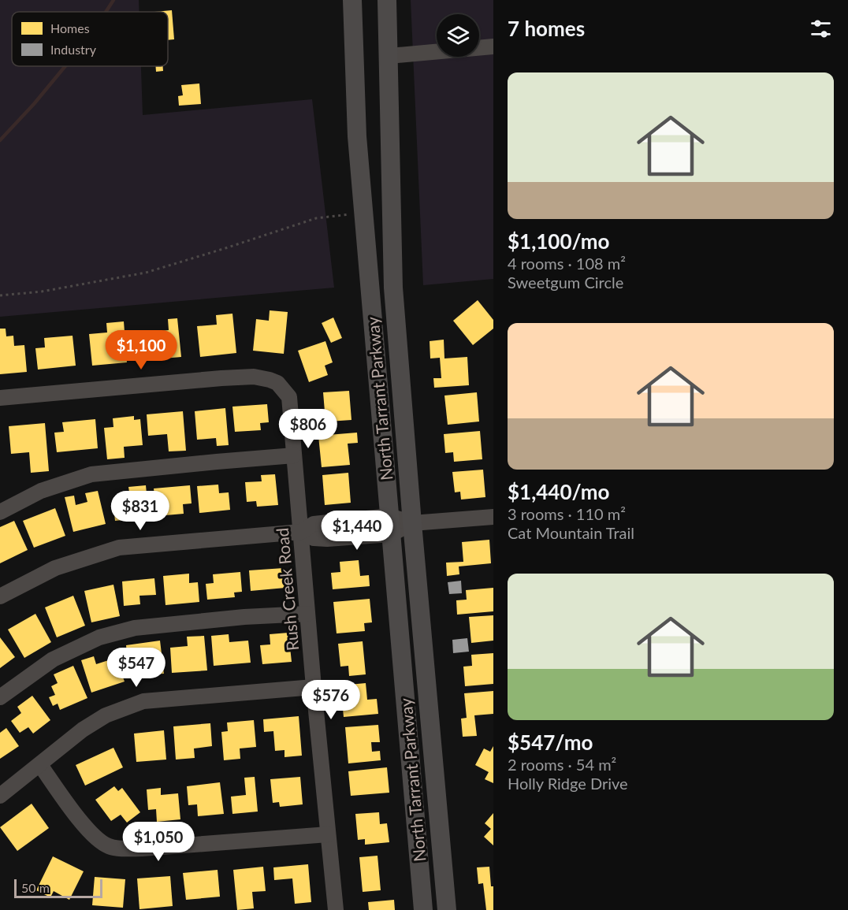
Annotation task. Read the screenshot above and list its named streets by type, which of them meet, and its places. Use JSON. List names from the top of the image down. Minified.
{"streets":{"main road":["North Tarrant Parkway"],"street":["Rush Creek Road"]},"legend":["Homes","Industry"],"scale_bar":"50 m","page":{"heading":"7 homes","list":[{"name":"$1,100/mo","note":"4 rooms · 108 m² · Sweetgum Circle"},{"name":"$1,440/mo","note":"3 rooms · 110 m² · Cat Mountain Trail"},{"name":"$547/mo","note":"2 rooms · 54 m² · Holly Ridge Drive"}],"price":["$1,100","$806","$831","$1,440","$547","$576","$1,050"],"scale":"50 m"}}
